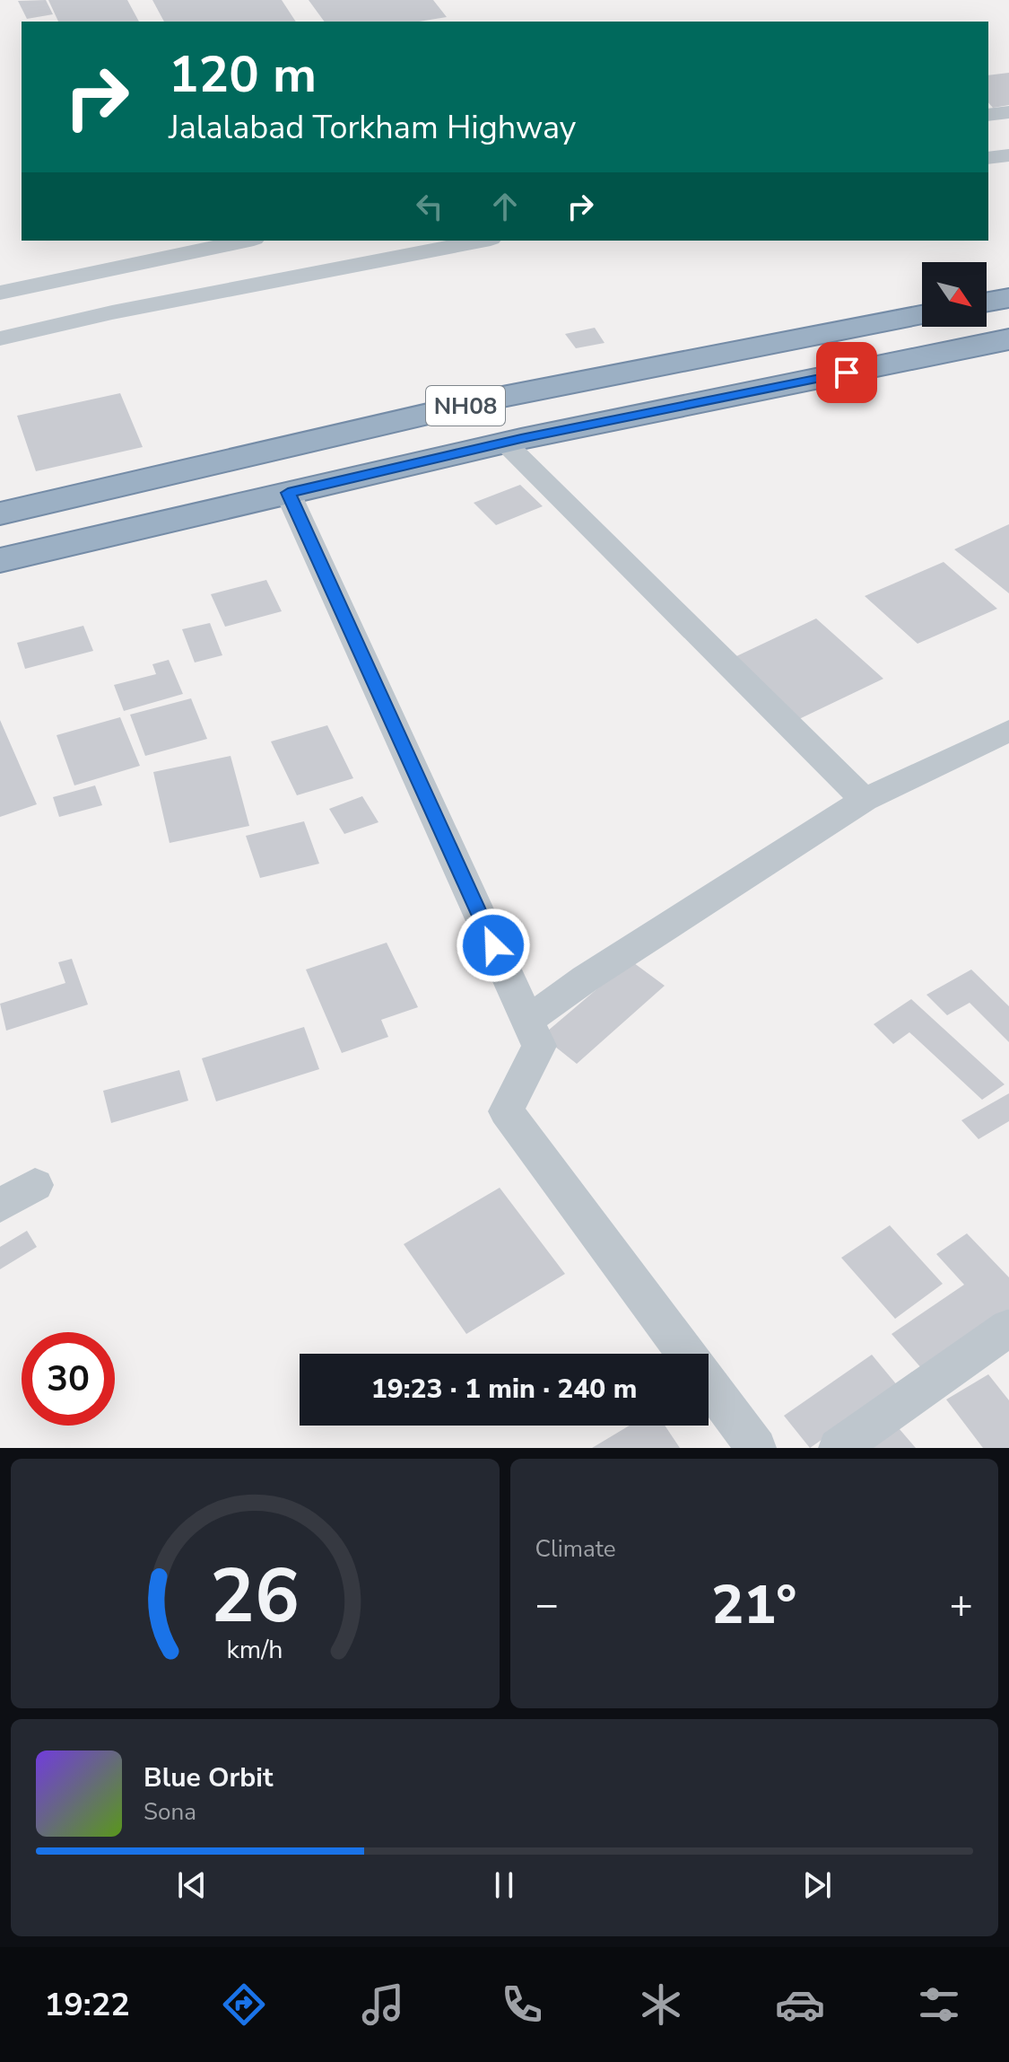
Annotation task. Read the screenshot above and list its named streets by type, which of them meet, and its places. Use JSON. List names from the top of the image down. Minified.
{"streets":{"highway":["NH08"]},"north":"bottom right","page":{"turn":["120 m","Jalalabad Torkham Highway"],"limit":"30","trip":"19:23 · 1 min · 240 m","tile":"Climate","heat":["−","21°","+"],"song":["Blue Orbit","Sona"],"tabs":"19:22","gauge":["26","km/h"]}}
